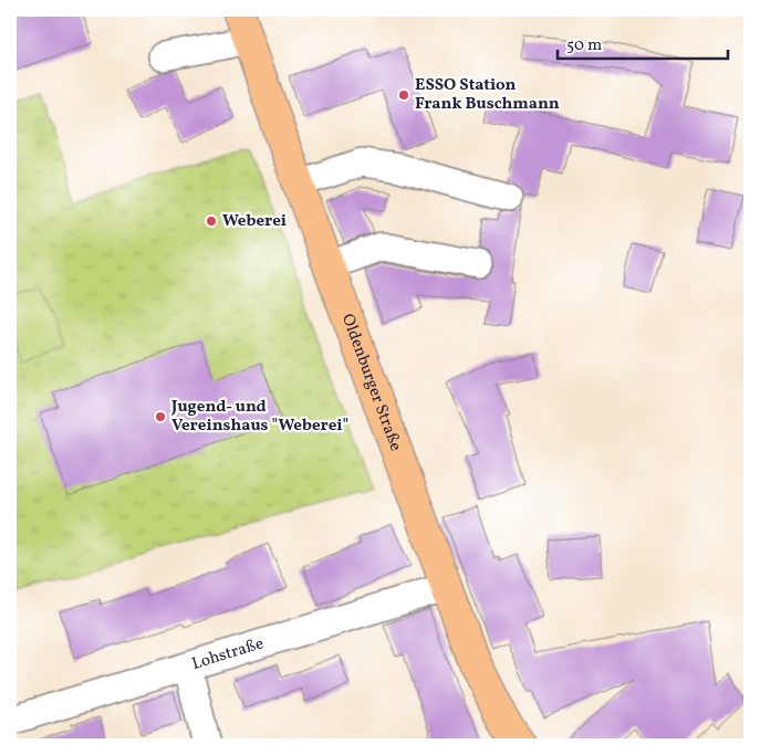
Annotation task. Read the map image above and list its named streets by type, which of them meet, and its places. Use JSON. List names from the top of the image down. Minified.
{"streets":{"main road":["Oldenburger Straße"],"street":["Lohstraße"]},"crossings":[["Oldenburger Straße","Lohstraße"]],"places":["ESSO Station Frank Buschmann","Weberei","Jugend- und Vereinshaus \"Weberei\""],"scale_bar":"50 m"}
